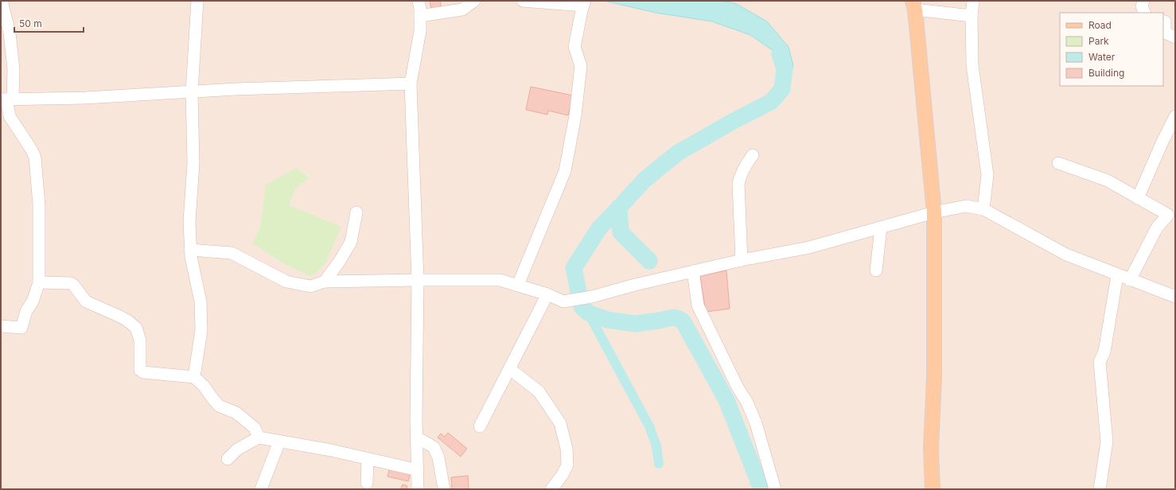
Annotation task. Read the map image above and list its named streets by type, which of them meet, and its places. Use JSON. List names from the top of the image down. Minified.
{"legend":["Road","Park","Water","Building"],"scale_bar":"50 m"}
